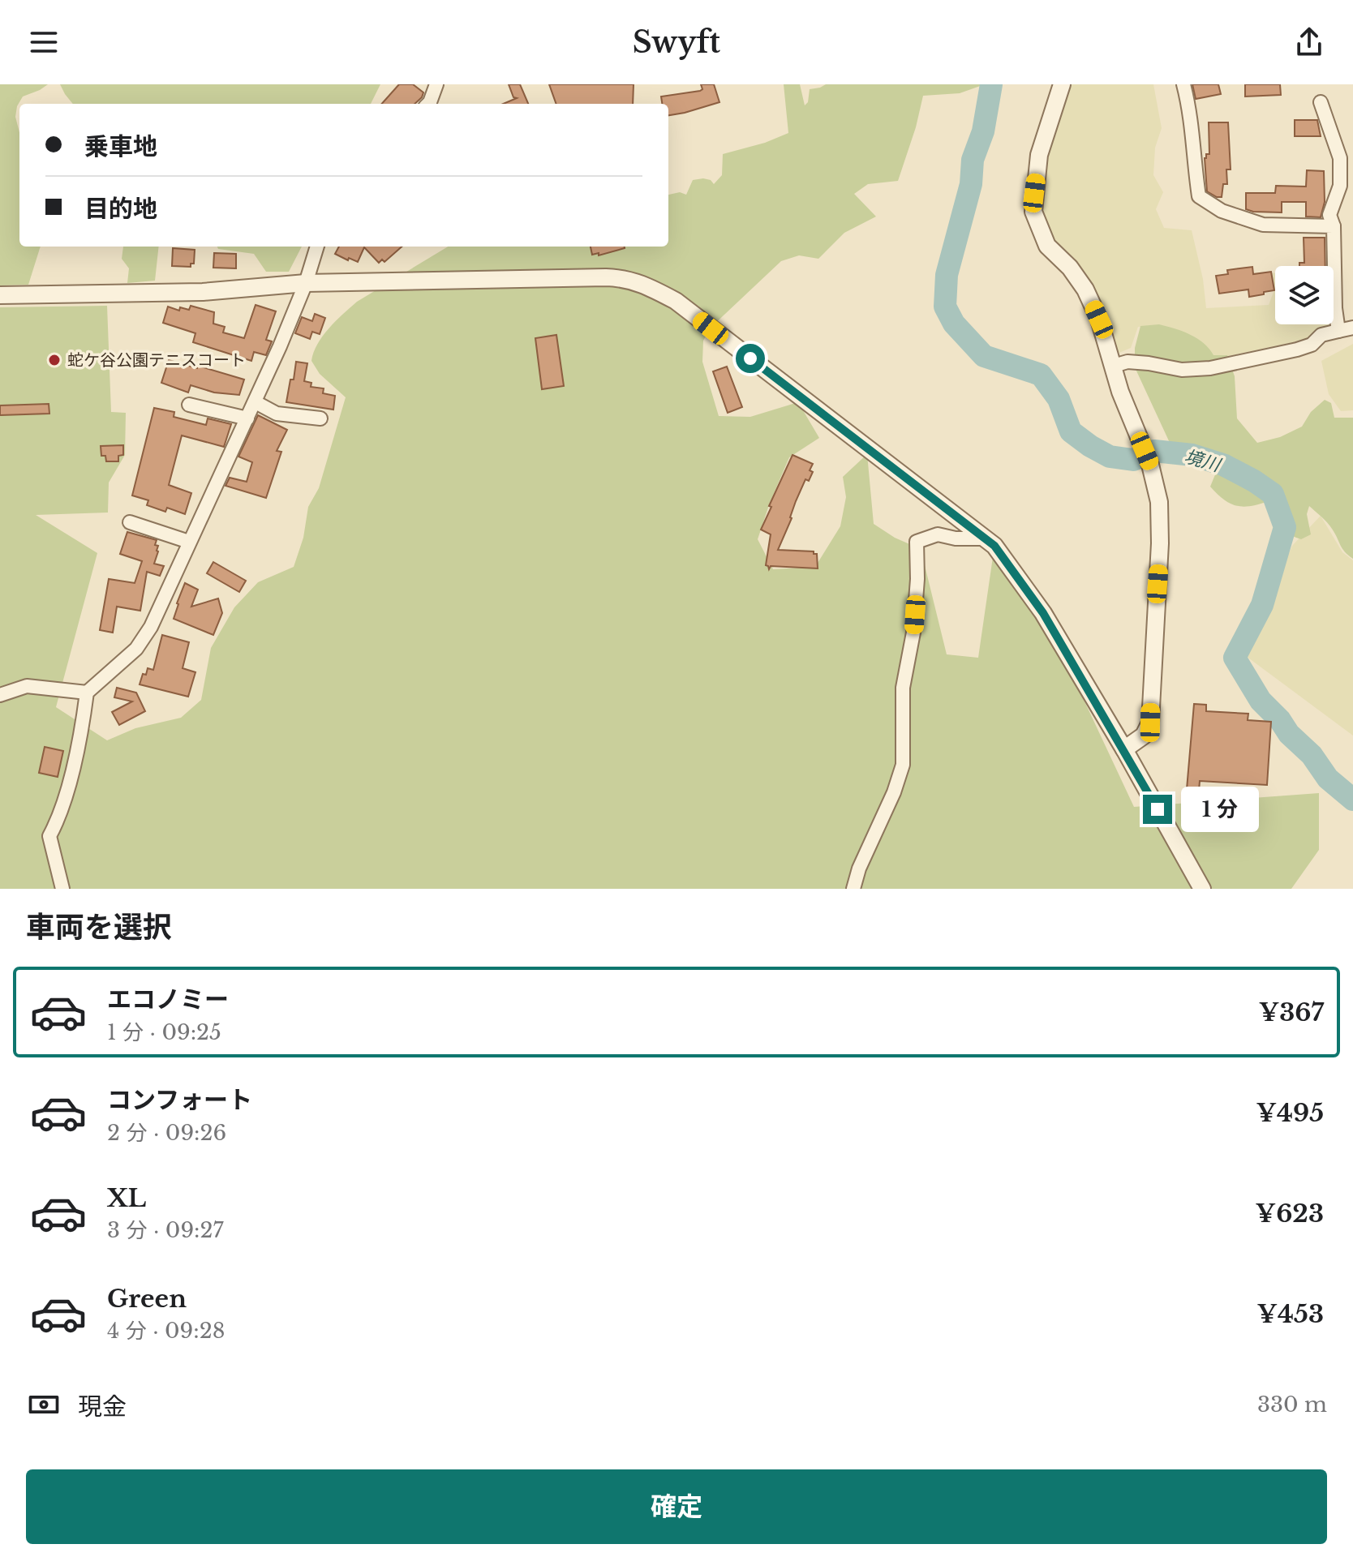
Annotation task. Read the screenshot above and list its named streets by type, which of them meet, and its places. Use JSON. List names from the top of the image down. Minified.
{"water":["境川"],"places":["蛇ケ谷公園テニスコート"],"page":{"header":"Swyft","banner":["乗車地","目的地"],"bubble":"1 分","heading":"車両を選択","list":[{"name":"エコノミー","note":"1 分 · 09:25","value":"¥367"},{"name":"コンフォート","note":"2 分 · 09:26","value":"¥495"},{"name":"XL","note":"3 分 · 09:27","value":"¥623"},{"name":"Green","note":"4 分 · 09:28","value":"¥453"}],"pay":["現金","330 m"],"buttons":"確定"}}
